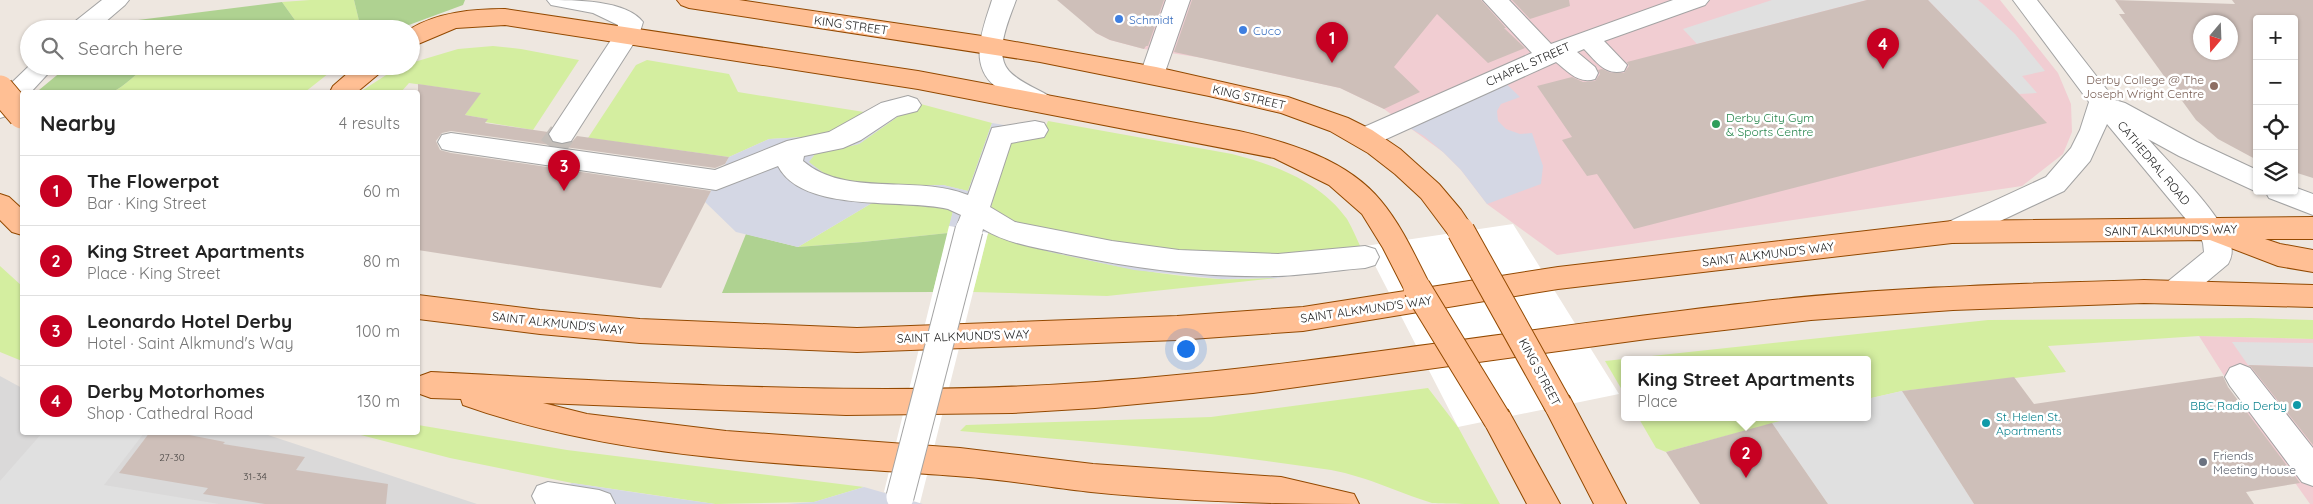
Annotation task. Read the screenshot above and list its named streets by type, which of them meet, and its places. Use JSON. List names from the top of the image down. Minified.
{"streets":{"main road":["KING STREET","SAINT ALKMUND'S WAY"],"street":["CHAPEL STREET","CATHEDRAL ROAD"]},"crossings":[["KING STREET","CHAPEL STREET"],["CATHEDRAL ROAD","SAINT ALKMUND'S WAY"]],"places":["Schmidt","Cuco","Derby College @ The Joseph Wright Centre","Derby City Gym & Sports Centre","BBC Radio Derby","St. Helen St. Apartments","Friends Meeting House"],"house_numbers":["27-30","31-34"],"north":"bottom","page":{"map_buttons":["+","−"],"search":"Search here","pins":["1","4","3","2"],"heading":["Nearby","4 results"],"list":[{"mark":"1","name":"The Flowerpot","note":"Bar · King Street","value":"60 m"},{"mark":"2","name":"King Street Apartments","note":"Place · King Street","value":"80 m"},{"mark":"3","name":"Leonardo Hotel Derby","note":"Hotel · Saint Alkmund's Way","value":"100 m"},{"mark":"4","name":"Derby Motorhomes","note":"Shop · Cathedral Road","value":"130 m"}],"popup":["King Street Apartments","Place"]}}
